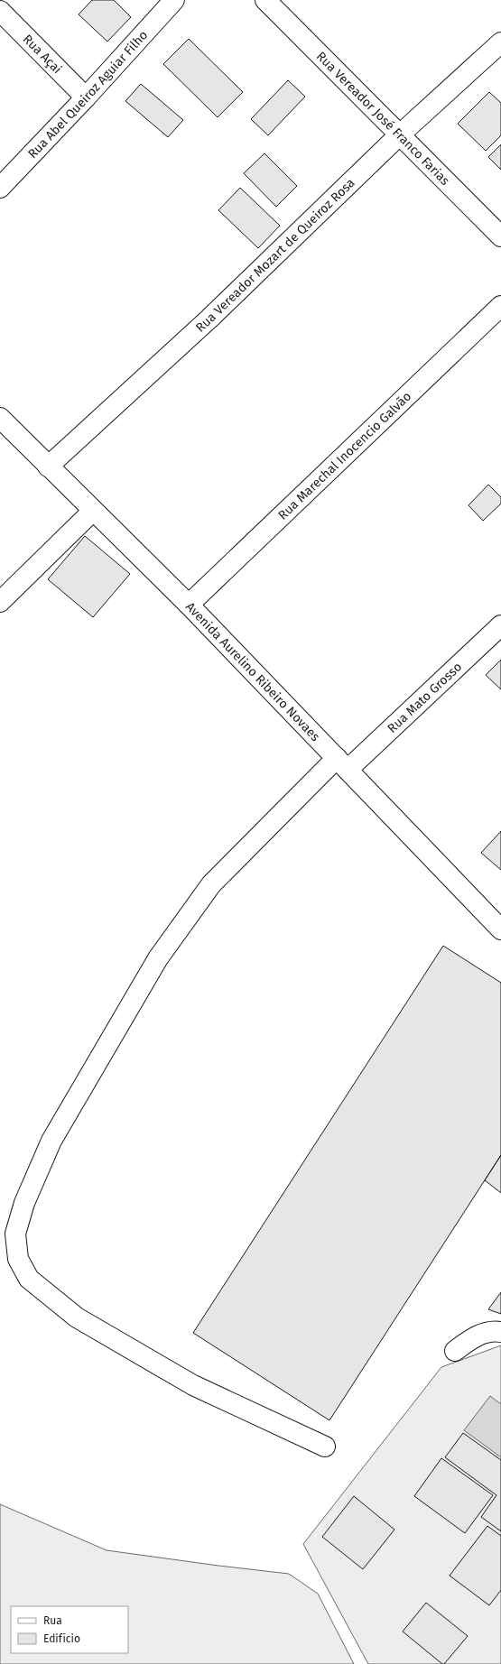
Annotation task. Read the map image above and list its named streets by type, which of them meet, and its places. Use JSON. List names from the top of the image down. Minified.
{"streets":{"street":["Rua Açai","Rua Abel Queiroz Aguiar Filho","Rua Vereador José Franco Farias","Rua Vereador Mozart de Queiroz Rosa","Rua Marechal Inocencio Galvão","Avenida Aurelino Ribeiro Novaes","Rua Mato Grosso"]},"crossings":[["Rua Açai","Rua Abel Queiroz Aguiar Filho"],["Rua Vereador José Franco Farias","Rua Vereador Mozart de Queiroz Rosa"],["Rua Vereador Mozart de Queiroz Rosa","Avenida Aurelino Ribeiro Novaes"],["Rua Marechal Inocencio Galvão","Avenida Aurelino Ribeiro Novaes"],["Avenida Aurelino Ribeiro Novaes","Rua Mato Grosso"]],"legend":["Rua","Edifício"]}
